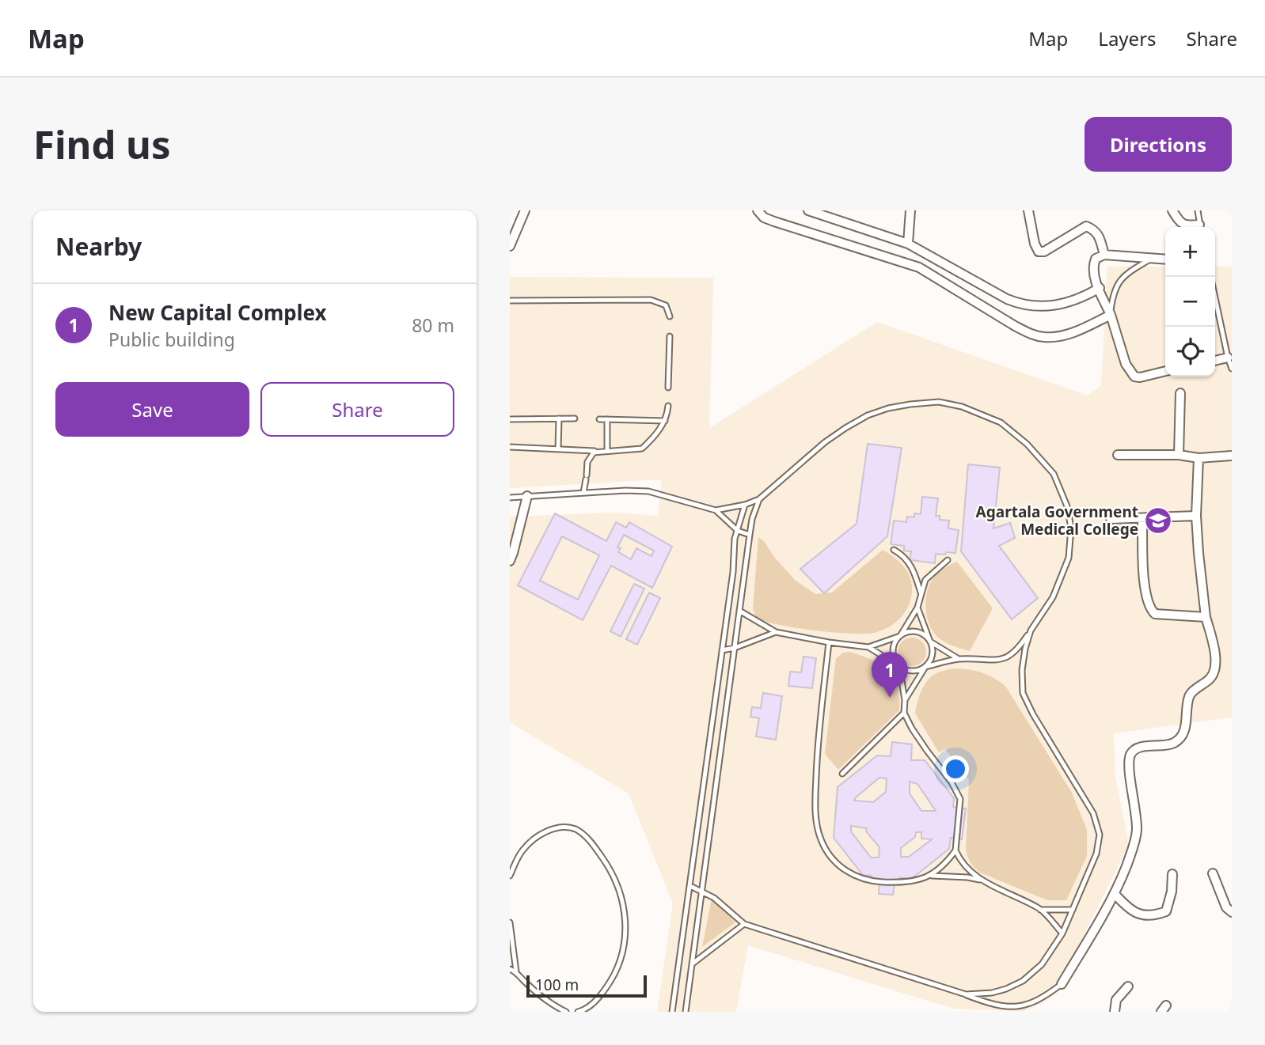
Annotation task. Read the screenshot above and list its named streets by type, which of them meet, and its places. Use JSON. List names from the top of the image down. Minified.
{"places":{"school or university":["Agartala Government Medical College"]},"scale_bar":"100 m","page":{"header":"Map","nav":["Map","Layers","Share"],"buttons":["Directions",["Save","Share"]],"title":"Find us","heading":"Nearby","map_buttons":["+","−"],"list":[{"mark":"1","name":"New Capital Complex","note":"Public building","value":"80 m"}],"pins":"1","scale":"100 m"}}
